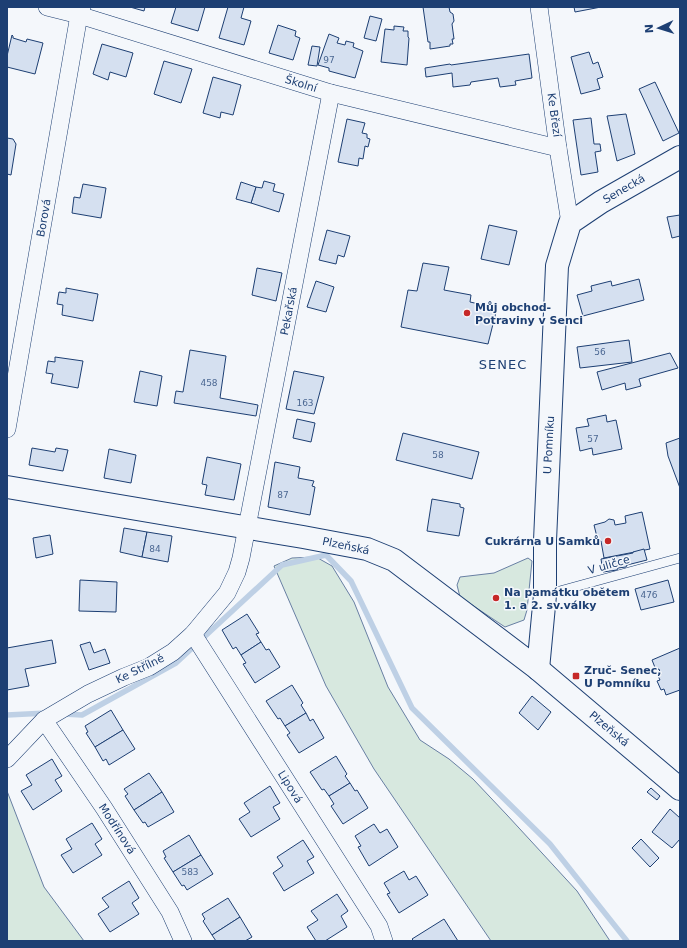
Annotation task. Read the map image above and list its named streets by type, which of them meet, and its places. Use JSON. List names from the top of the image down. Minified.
{"streets":{"main road":["Senecká","U Pomníku","Plzeňská"],"street":["Školní","Ke Březí","Borová","Pekařská","Ke Střílně","Lipová","Modřínová"],"lane":["V uličce"]},"crossings":[["Školní","Ke Březí"],["Školní","Borová"],["Školní","Pekařská"],["Ke Březí","Senecká"],["Ke Březí","U Pomníku"],["Senecká","U Pomníku"],["Pekařská","Plzeňská"],["Pekařská","Ke Střílně"],["U Pomníku","Plzeňská"],["U Pomníku","V uličce"],["Plzeňská","Ke Střílně"],["Ke Střílně","Lipová"],["Ke Střílně","Modřínová"]],"districts":["SENEC"],"places":{"other":["Můj obchod- Potraviny v Senci","Cukrárna U Samků","Na památku obětem 1. a 2. sv.války"],"transit":["Zruč- Senec, U Pomníku"]},"house_numbers":["97","56","458","163","57","58","87","84","476","583"],"north":"left"}
